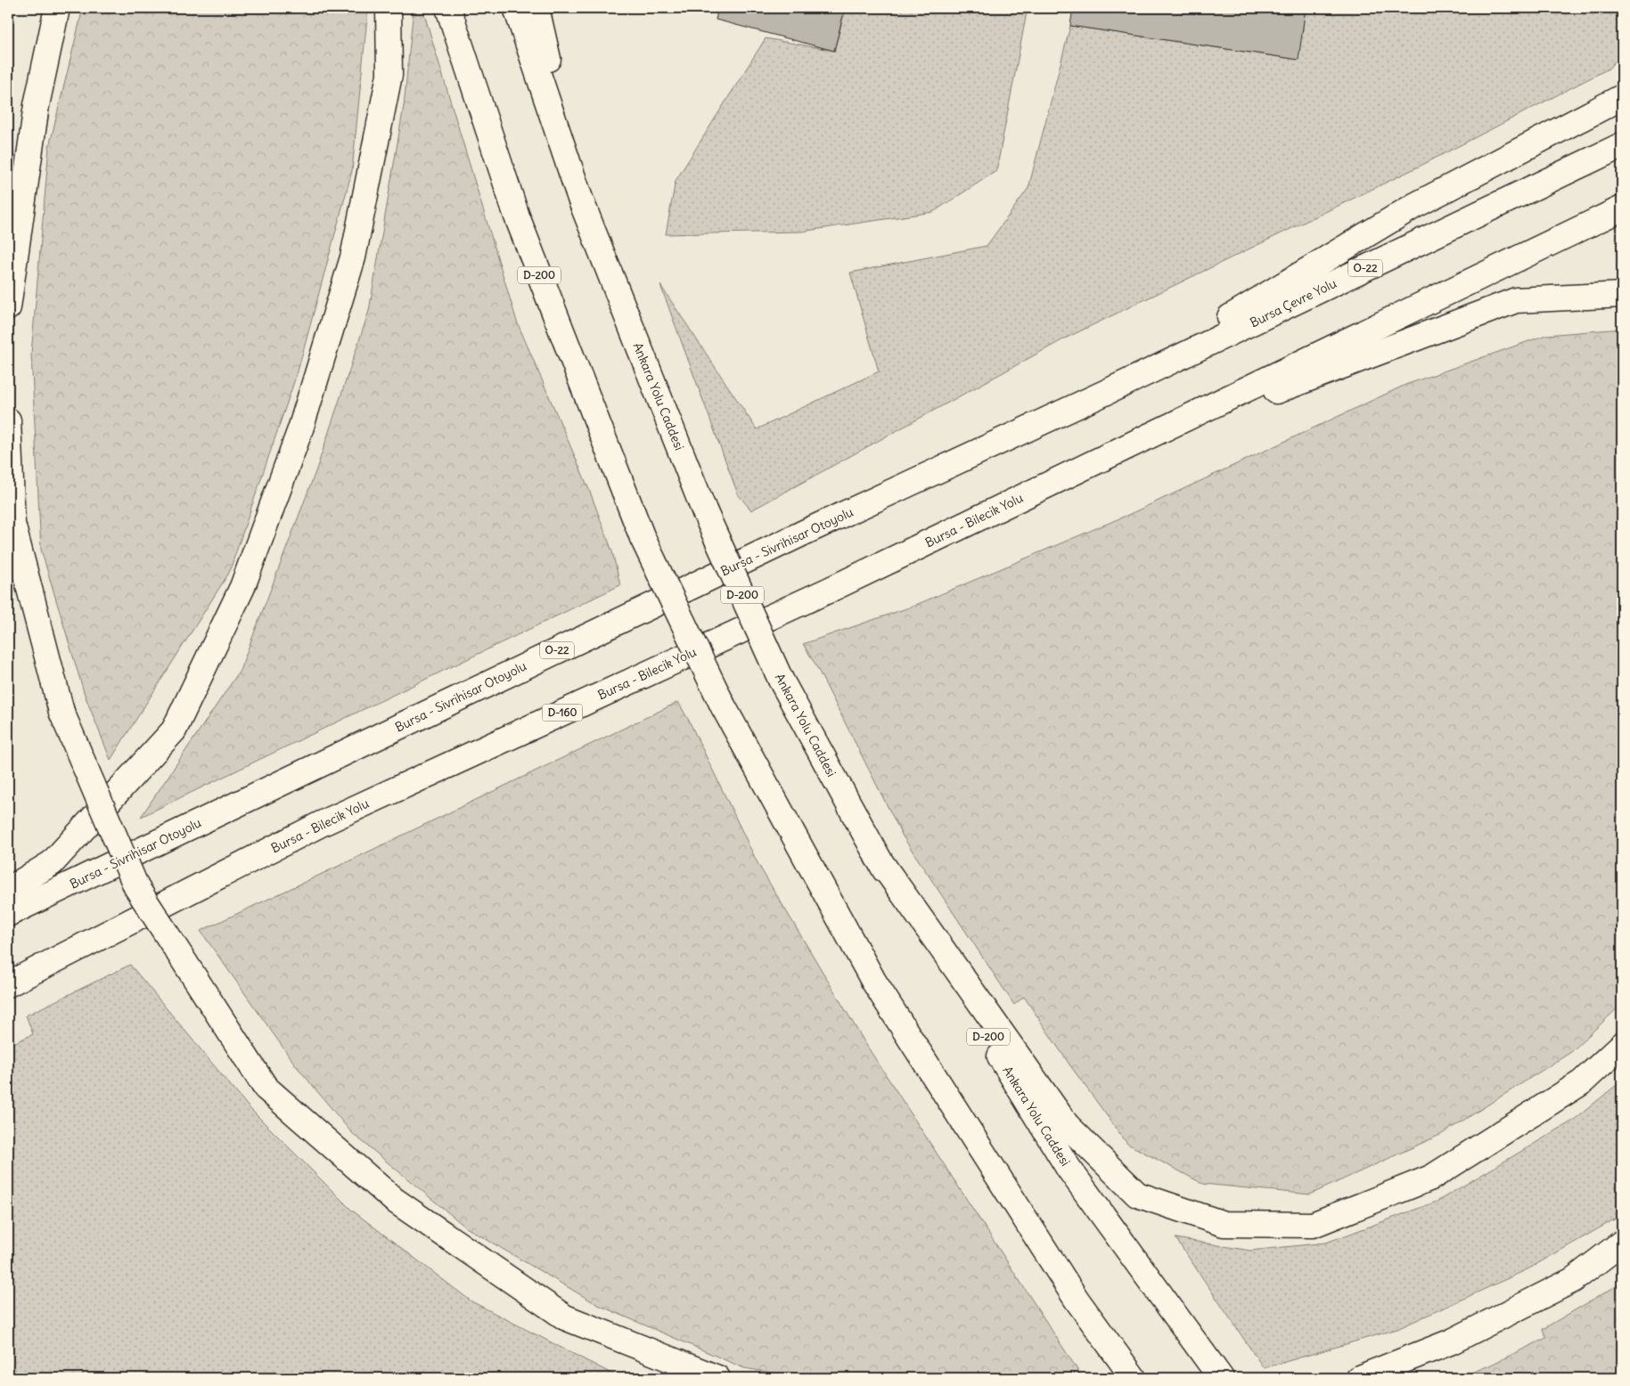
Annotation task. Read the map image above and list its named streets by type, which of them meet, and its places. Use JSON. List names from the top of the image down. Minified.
{"streets":{"highway":["O-22","D-200","Bursa Çevre Yolu","Ankara Yolu Caddesi","Bursa - Bilecik Yolu","Bursa - Sivrihisar Otoyolu","D-160"]},"crossings":[["Bursa Çevre Yolu","Bursa - Sivrihisar Otoyolu"]]}
